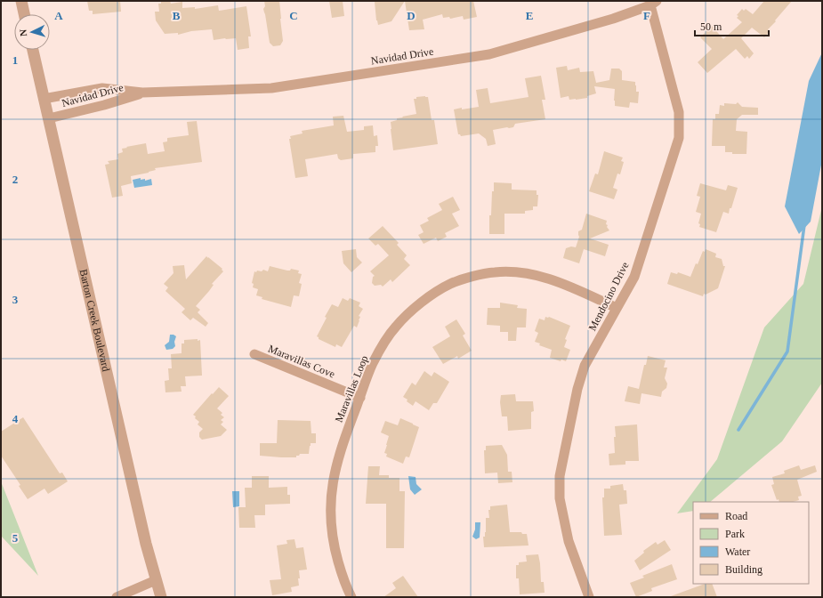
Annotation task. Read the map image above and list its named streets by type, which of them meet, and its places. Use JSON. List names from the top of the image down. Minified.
{"streets":{"street":["Navidad Drive","Mendocino Drive","Barton Creek Boulevard","Maravillas Cove","Maravillas Loop"]},"crossings":[["Navidad Drive","Mendocino Drive"],["Navidad Drive","Barton Creek Boulevard"],["Mendocino Drive","Maravillas Loop"],["Maravillas Cove","Maravillas Loop"]],"legend":["Road","Park","Water","Building"],"scale_bar":"50 m","north":"left","grid":{"columns":["A","B","C","D","E","F"],"rows":["1","2","3","4","5"]}}
